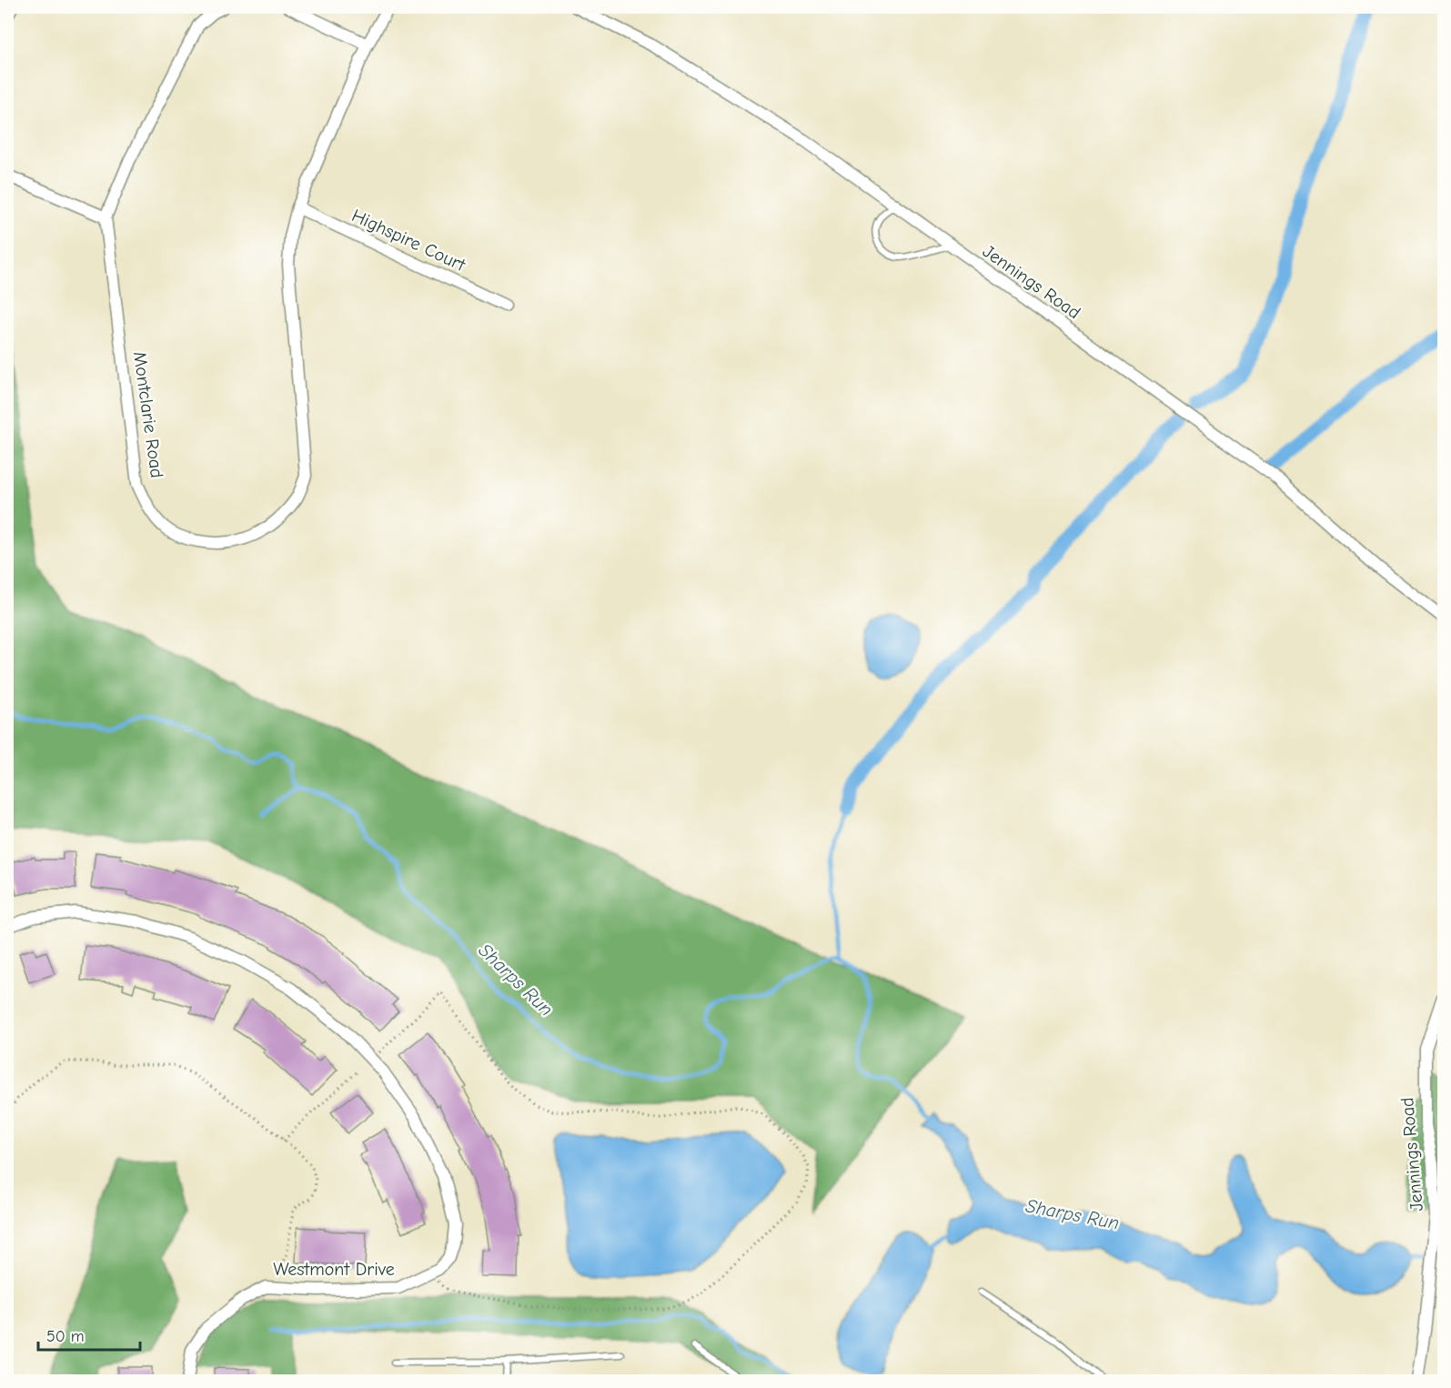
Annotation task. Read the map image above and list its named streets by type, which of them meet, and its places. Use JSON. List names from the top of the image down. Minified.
{"streets":{"street":["Highspire Court","Jennings Road","Montclarie Road","Westmont Drive"]},"crossings":[["Highspire Court","Montclarie Road"]],"water":["Sharps Run"],"scale_bar":"50 m"}
